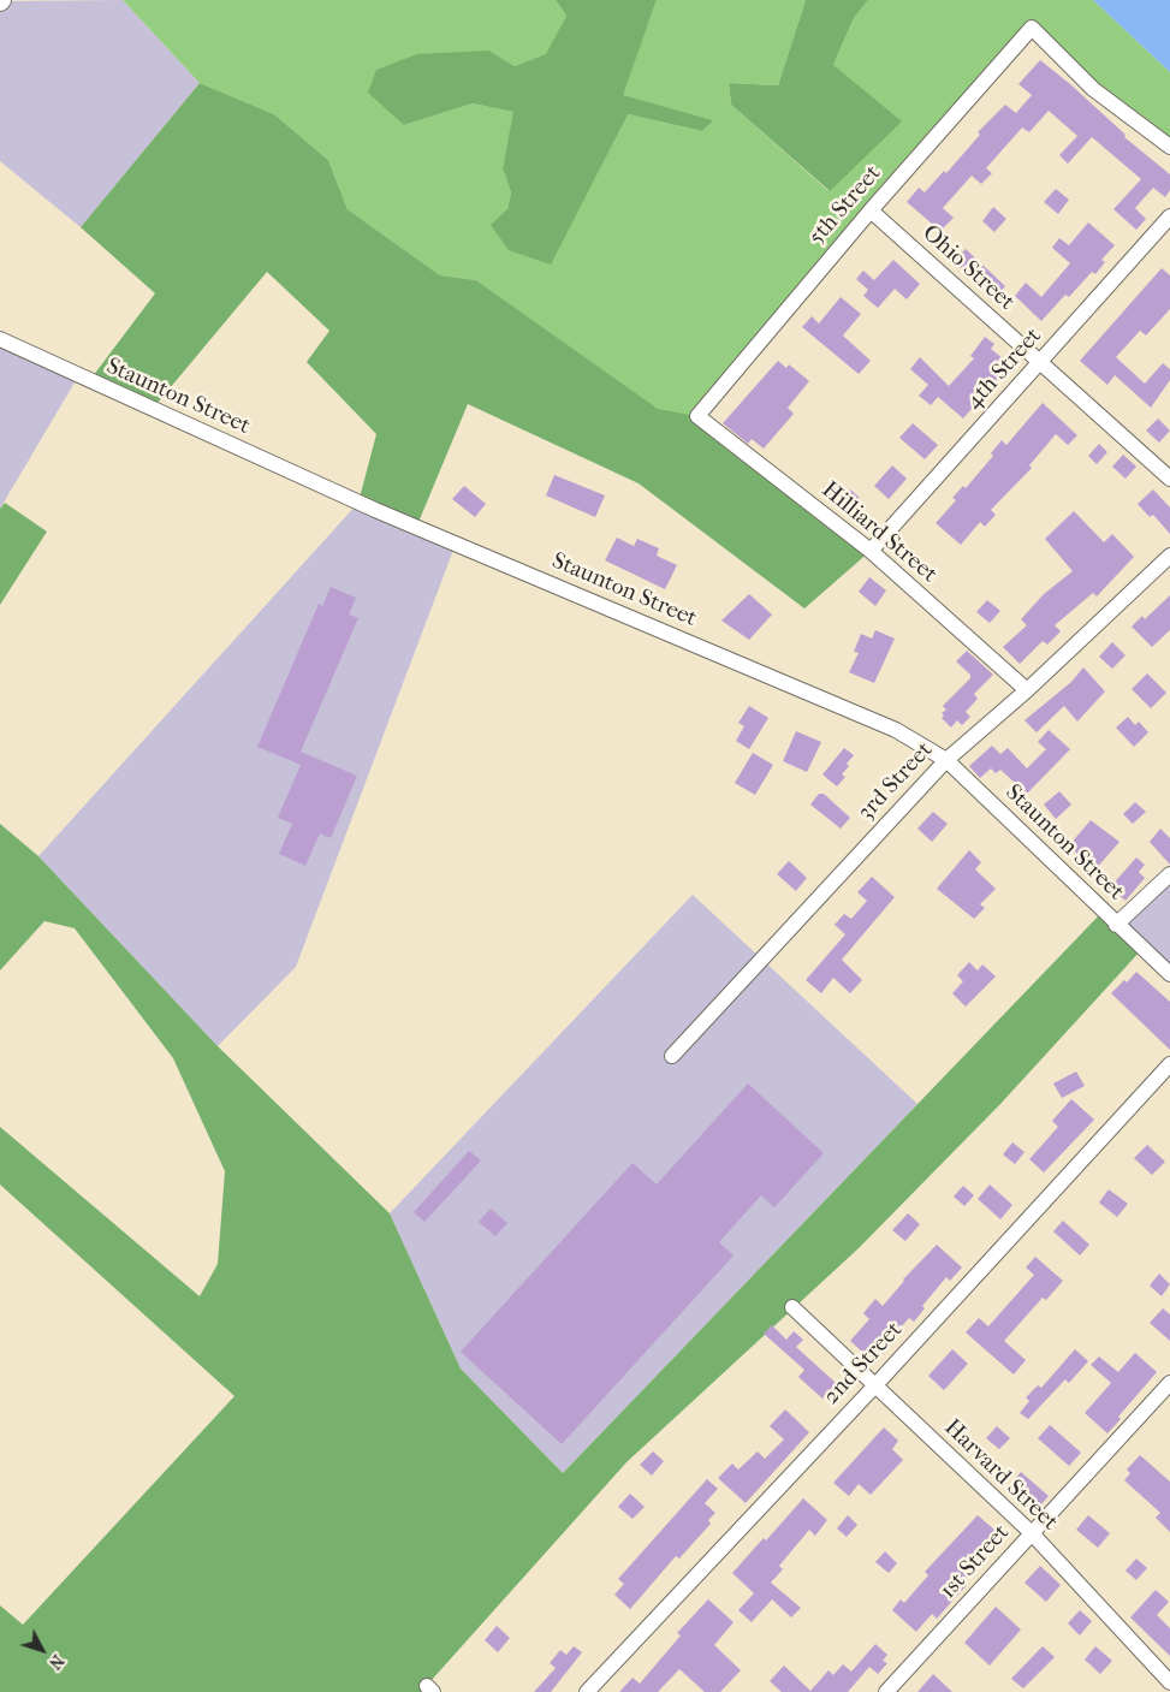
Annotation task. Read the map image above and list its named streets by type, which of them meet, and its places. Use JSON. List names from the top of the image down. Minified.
{"streets":{"street":["5th Street","Ohio Street","4th Street","Staunton Street","Hilliard Street","3rd Street","2nd Street","Harvard Street","1st Street"]},"crossings":[["5th Street","Ohio Street"],["5th Street","Hilliard Street"],["Ohio Street","4th Street"],["4th Street","Hilliard Street"],["Staunton Street","3rd Street"],["Hilliard Street","3rd Street"],["2nd Street","Harvard Street"],["Harvard Street","1st Street"]],"north":"bottom right"}
